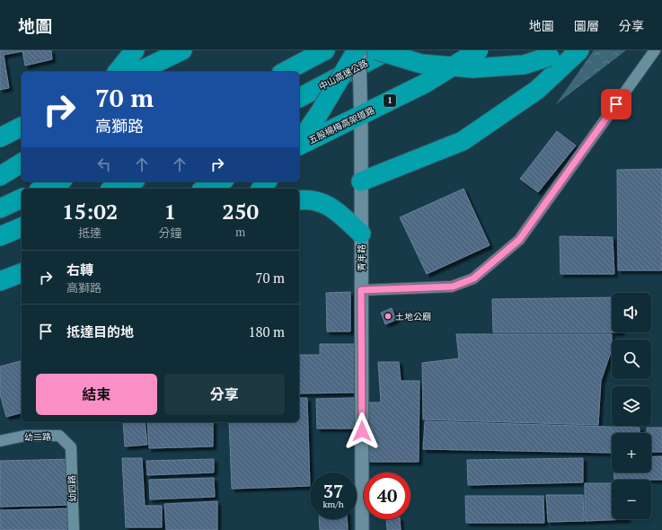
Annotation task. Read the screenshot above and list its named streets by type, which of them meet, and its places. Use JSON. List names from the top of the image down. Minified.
{"streets":{"highway":["中山高速公路","1","五股楊梅高架道路"],"street":["青年路","幼二路","幼四路"]},"crossings":[["幼二路","幼四路"]],"places":["土地公廟"],"page":{"header":"地圖","nav":["地圖","圖層","分享"],"turn":["70 m","高獅路"],"eta":["15:02","抵達","1","分鐘","250","m"],"list":[{"name":"右轉","note":"高獅路","value":"70 m"},{"name":"抵達目的地","value":"180 m"}],"map_buttons":["+","−"],"buttons":["結束","分享"],"speed":"37 km/h","limit":"40"}}
